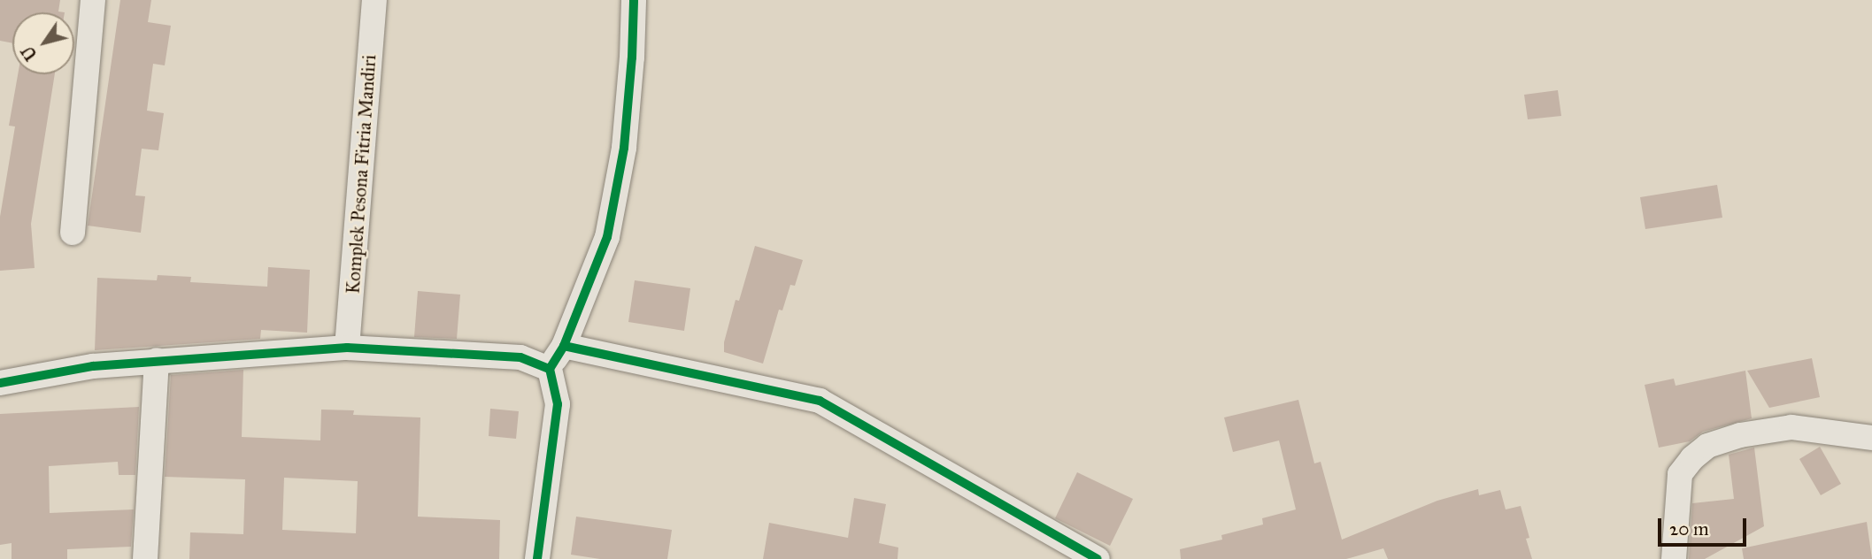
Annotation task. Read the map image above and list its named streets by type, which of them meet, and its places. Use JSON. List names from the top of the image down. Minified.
{"streets":{"street":["Komplek Pesona Fitria Mandiri"]},"scale_bar":"20 m","north":"bottom left"}
